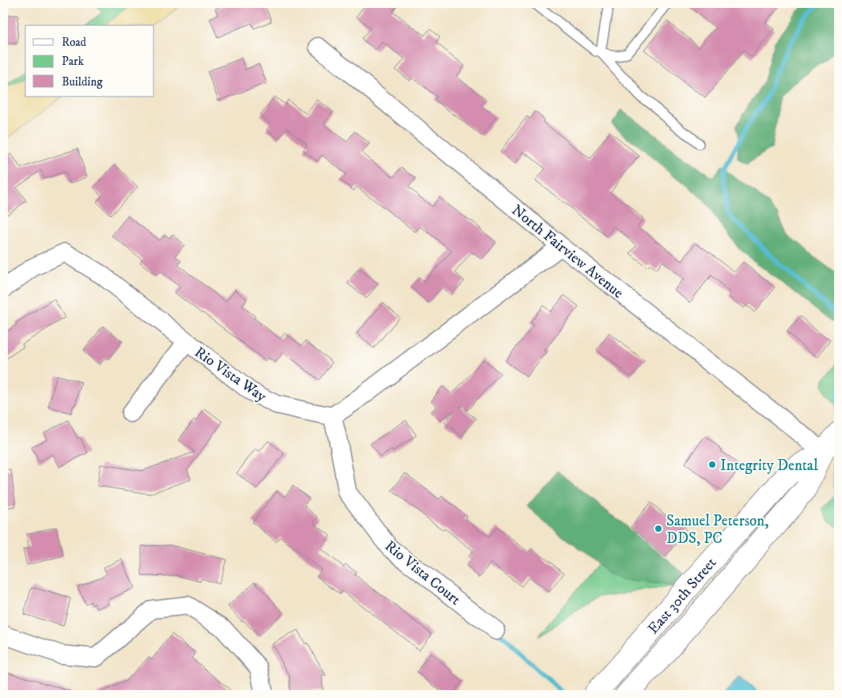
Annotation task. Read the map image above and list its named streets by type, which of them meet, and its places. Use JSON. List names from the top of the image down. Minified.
{"streets":{"main road":["East 30th Street"],"street":["North Fairview Avenue","Rio Vista Way","Rio Vista Court"]},"crossings":[["North Fairview Avenue","East 30th Street"],["Rio Vista Way","Rio Vista Court"]],"places":["Integrity Dental","Samuel Peterson, DDS, PC"],"legend":["Road","Park","Building"]}
